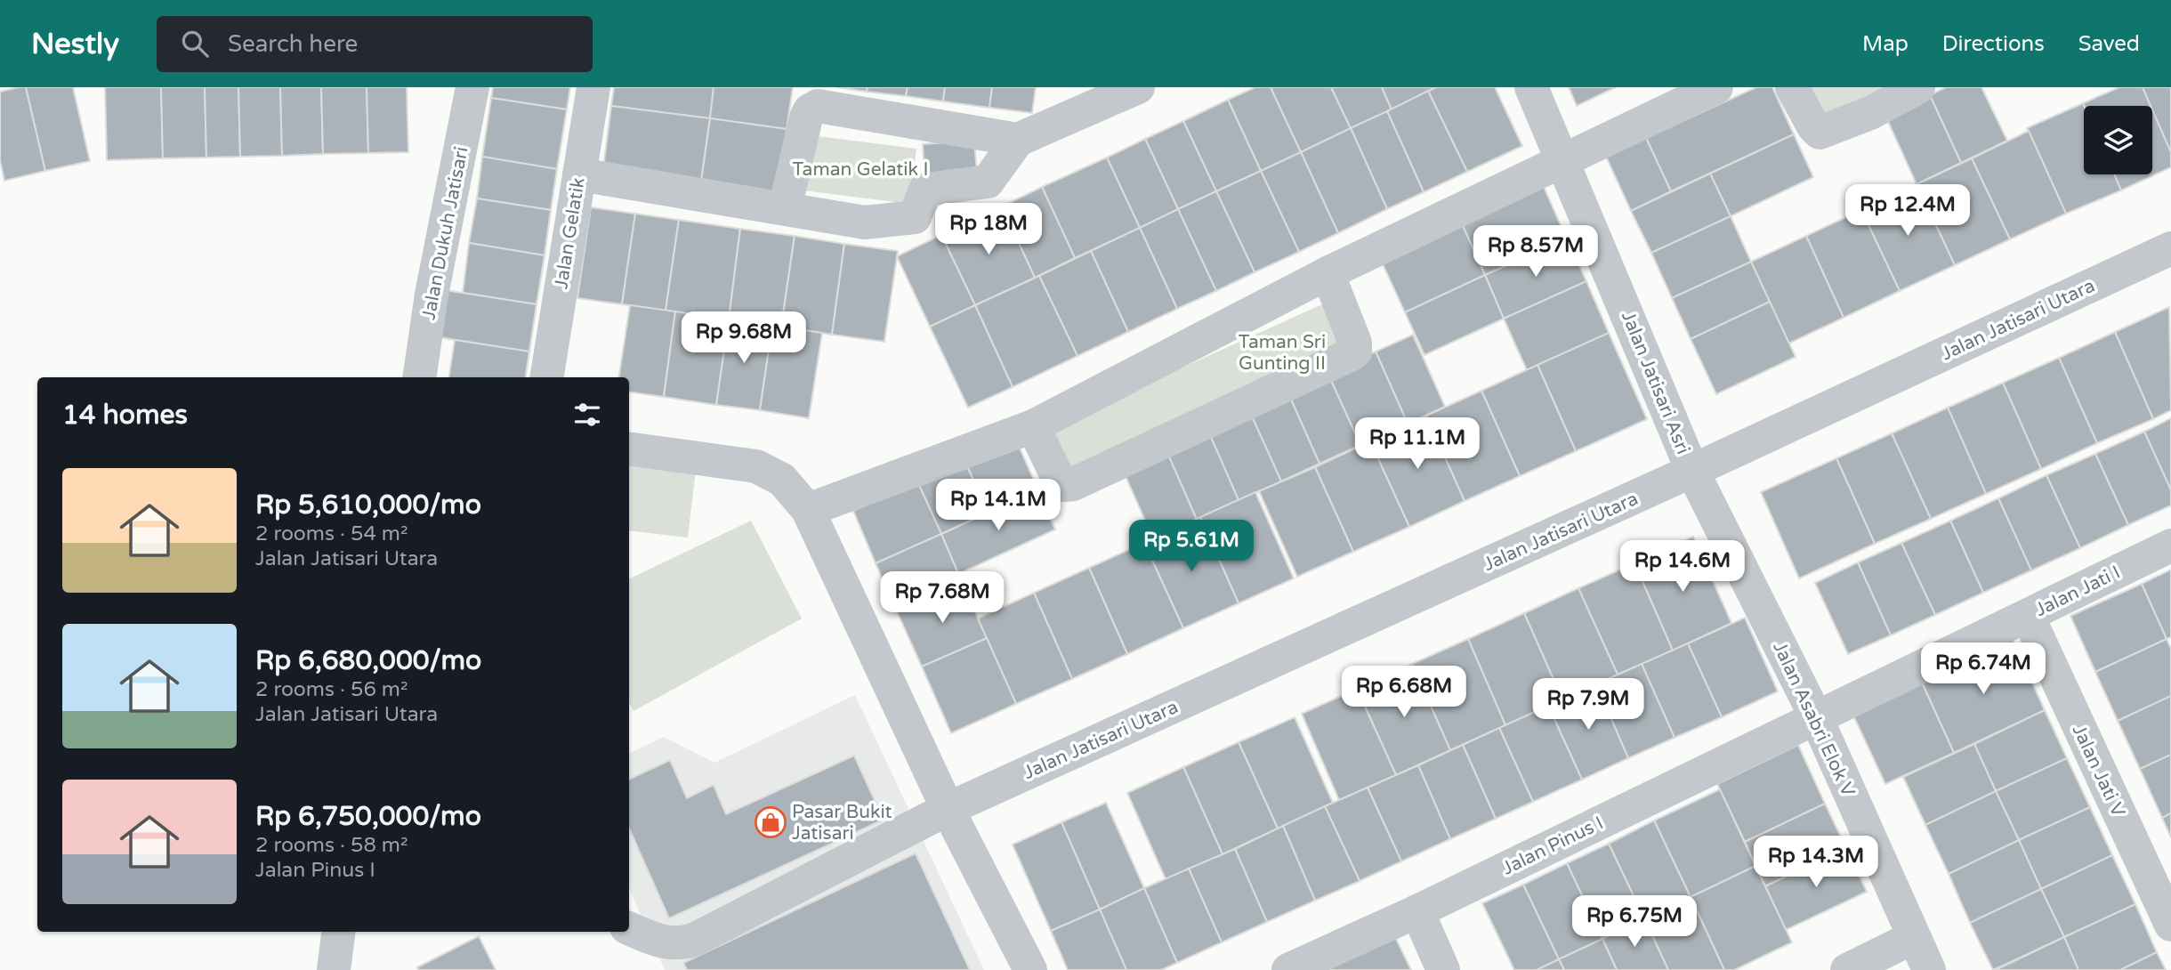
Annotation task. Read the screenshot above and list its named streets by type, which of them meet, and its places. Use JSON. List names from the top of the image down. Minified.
{"streets":{"street":["Jalan Dukuh Jatisari","Jalan Gelatik","Jalan Jatisari Utara","Jalan Jatisari Asri","Jalan Jati I","Jalan Asabri Elok V","Jalan Jati V","Jalan Pinus I"]},"crossings":[["Jalan Jatisari Utara","Jalan Jatisari Asri"],["Jalan Jatisari Utara","Jalan Asabri Elok V"],["Jalan Jatisari Asri","Jalan Asabri Elok V"],["Jalan Jati I","Jalan Asabri Elok V"],["Jalan Jati I","Jalan Jati V"],["Jalan Jati I","Jalan Pinus I"],["Jalan Asabri Elok V","Jalan Pinus I"]],"parks":["Taman Gelatik I","Taman Sri Gunting II"],"places":{"shop":["Pasar Bukit Jatisari"]},"page":{"header":"Nestly","search":"Search here","nav":["Map","Directions","Saved"],"price":["Rp 12.4M","Rp 18M","Rp 8.57M","Rp 9.68M","Rp 11.1M","Rp 14.1M","Rp 5.61M","Rp 14.6M","Rp 7.68M","Rp 6.74M","Rp 6.68M","Rp 7.9M","Rp 14.3M","Rp 6.75M"],"heading":"14 homes","list":[{"name":"Rp 5,610,000/mo","note":"2 rooms · 54 m² · Jalan Jatisari Utara"},{"name":"Rp 6,680,000/mo","note":"2 rooms · 56 m² · Jalan Jatisari Utara"},{"name":"Rp 6,750,000/mo","note":"2 rooms · 58 m² · Jalan Pinus I"}]}}
